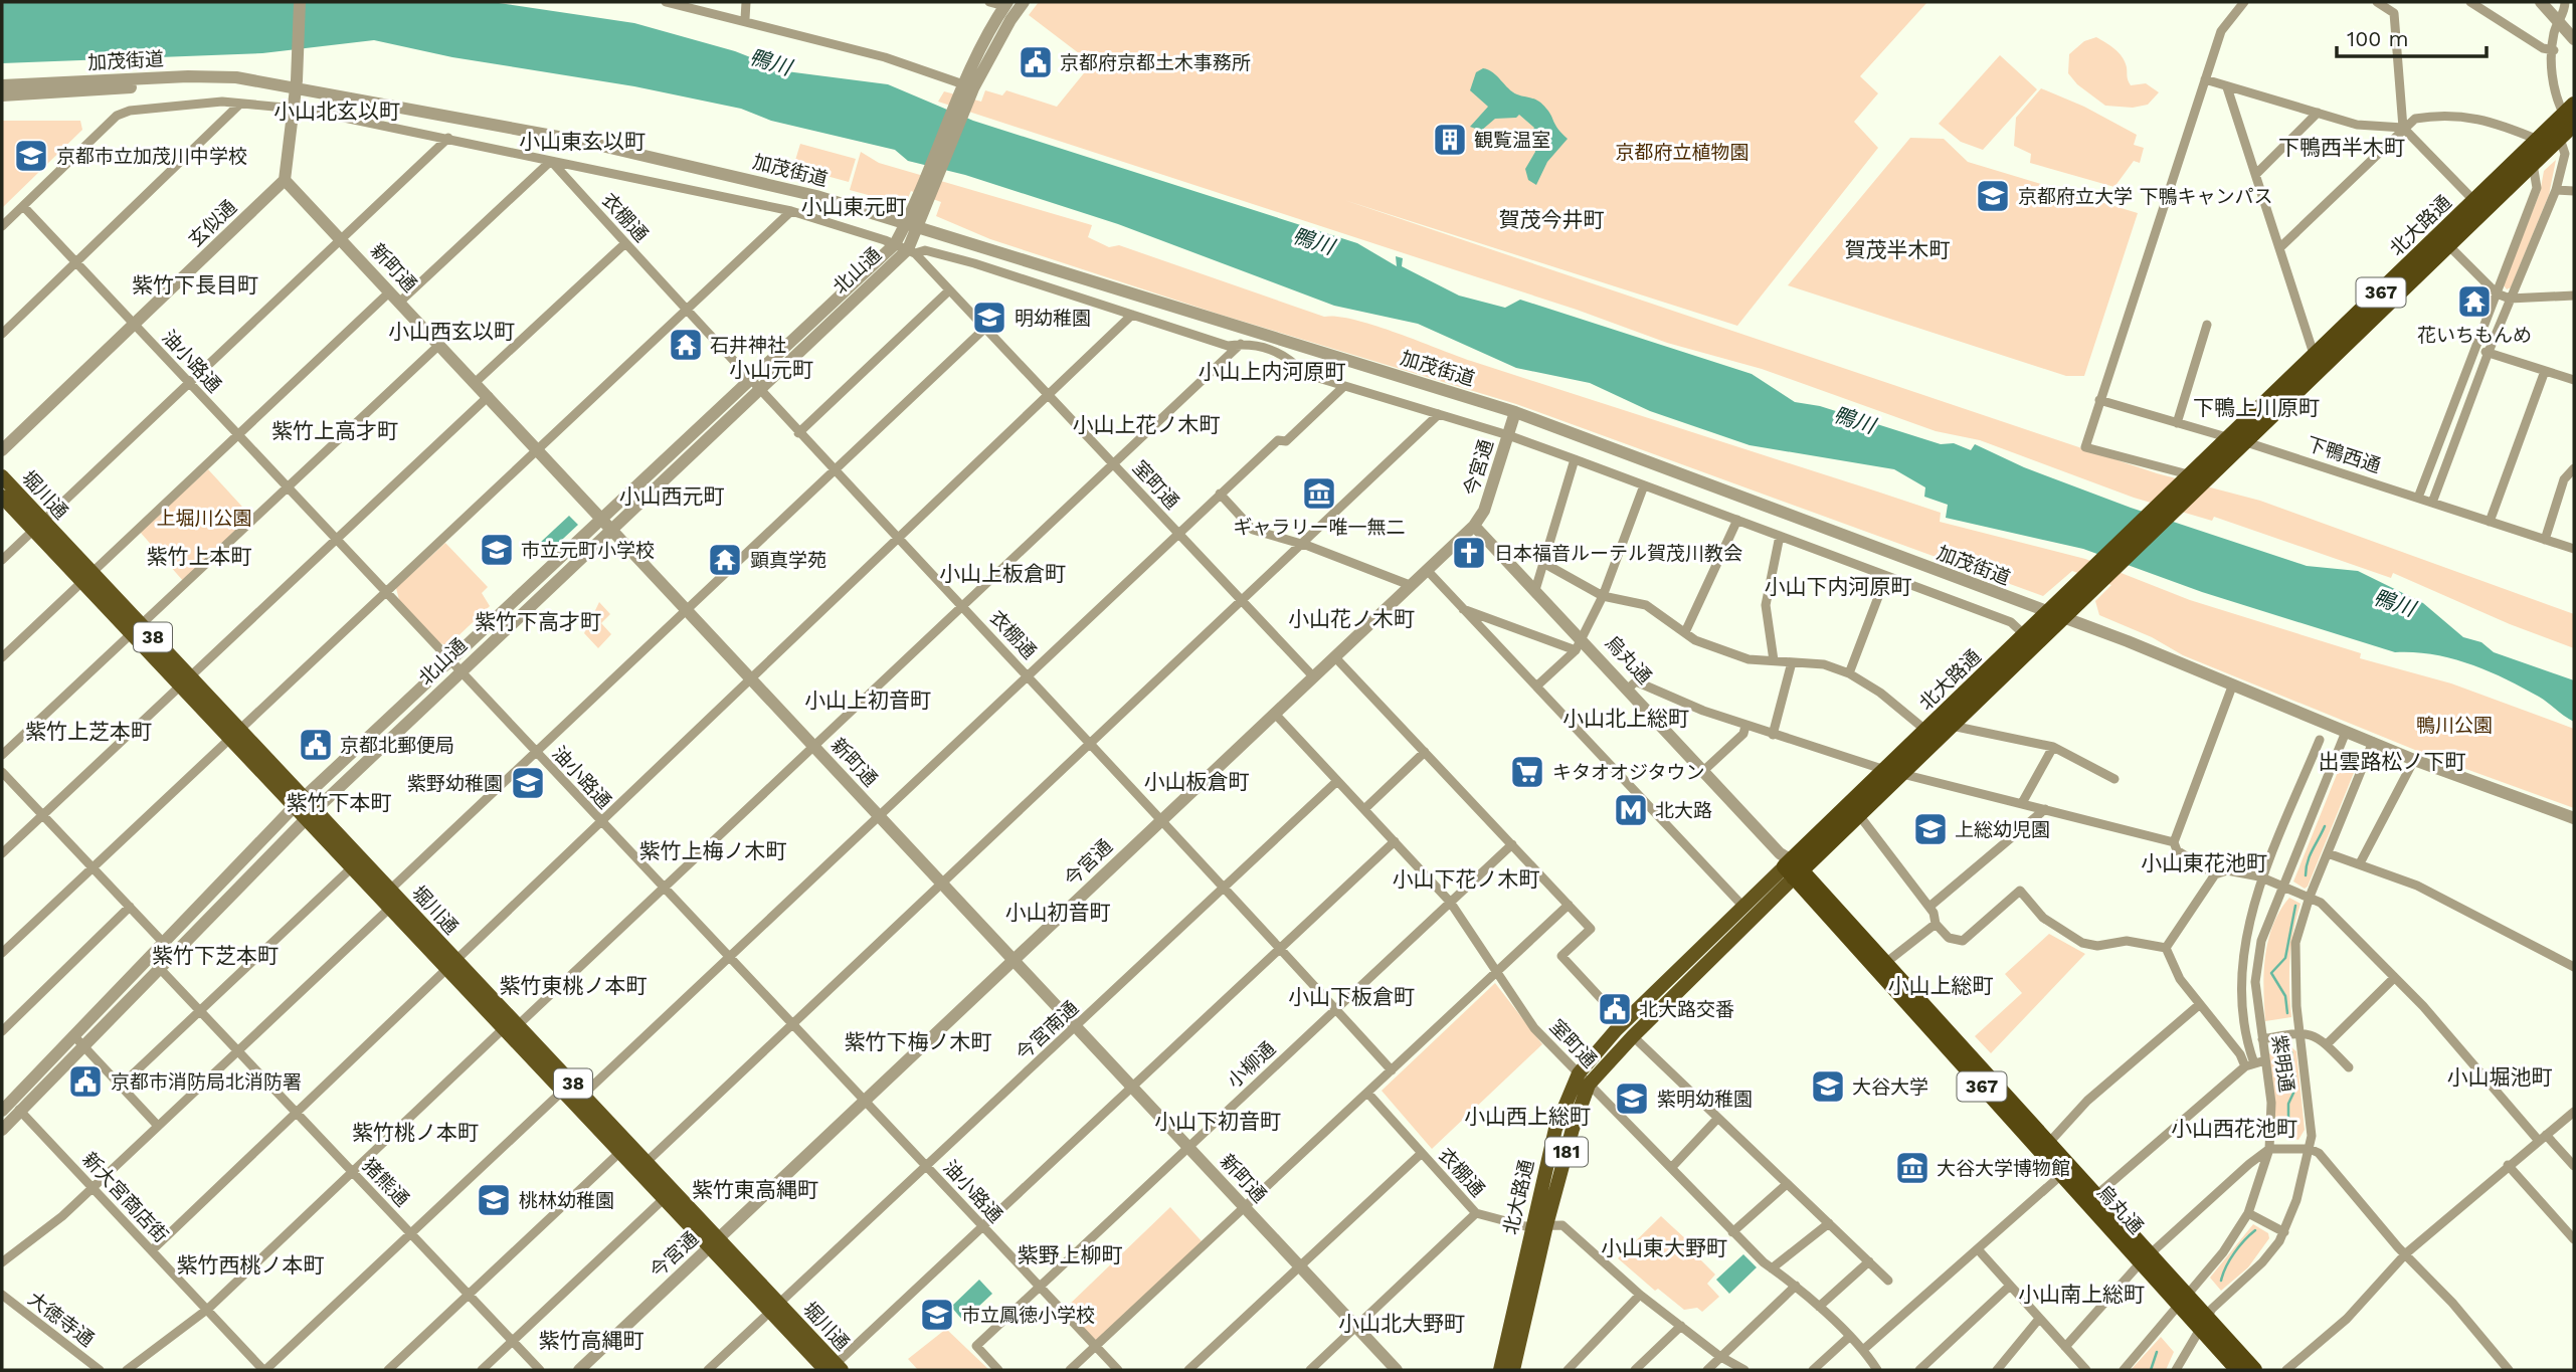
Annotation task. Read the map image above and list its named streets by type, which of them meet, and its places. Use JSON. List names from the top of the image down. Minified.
{"streets":{"highway":["北大路通","367","烏丸通"],"main road":["堀川通","38","181"],"street":["加茂街道","衣棚通","玄似通","新町通","北山通","油小路通","下鴨西通","今宮通","室町通","今宮南通","紫明通","小柳通","猪熊通","新大宮商店街","大徳寺通"]},"crossings":[["加茂街道","北大路通"],["加茂街道","北山通"],["加茂街道","今宮通"],["加茂街道","紫明通"],["衣棚通","北大路通"],["衣棚通","北山通"],["衣棚通","今宮通"],["衣棚通","今宮南通"],["衣棚通","小柳通"],["玄似通","新町通"],["玄似通","油小路通"],["北大路通","下鴨西通"],["北大路通","室町通"],["北大路通","烏丸通"],["新町通","北山通"],["新町通","今宮通"],["新町通","今宮南通"],["新町通","小柳通"],["北山通","油小路通"],["北山通","室町通"],["北山通","堀川通"],["北山通","猪熊通"],["北山通","新大宮商店街"],["油小路通","今宮通"],["油小路通","今宮南通"],["油小路通","小柳通"],["今宮通","室町通"],["今宮通","堀川通"],["今宮通","烏丸通"],["室町通","今宮南通"],["室町通","小柳通"],["堀川通","今宮南通"],["烏丸通","紫明通"]],"districts":["小山北玄以町","小山東玄以町","下鴨西半木町","小山東元町","賀茂今井町","賀茂半木町","紫竹下長目町","小山西玄以町","小山元町","小山上内河原町","下鴨上川原町","小山上花ノ木町","紫竹上高才町","小山西元町","紫竹上本町","小山上板倉町","小山下内河原町","小山花ノ木町","紫竹下高才町","小山上初音町","小山北上総町","紫竹上芝本町","出雲路松ノ下町","小山板倉町","紫竹下本町","紫竹上梅ノ木町","小山東花池町","小山下花ノ木町","小山初音町","紫竹下芝本町","紫竹東桃ノ本町","小山上総町","小山下板倉町","紫竹下梅ノ木町","小山堀池町","小山西上総町","小山下初音町","小山西花池町","紫竹桃ノ本町","紫竹東高縄町","小山東大野町","紫野上柳町","紫竹西桃ノ本町","小山南上総町","小山北大野町","紫竹高縄町"],"water":["鴨川"],"parks":["京都府立植物園","上堀川公園","鴨川公園"],"places":{"public building":["京都府京都土木事務所","京都北郵便局","北大路交番","京都市消防局北消防署"],"building":["観覧温室"],"school or university":["京都市立加茂川中学校","京都府立大学 下鴨キャンパス","明幼稚園","市立元町小学校","紫野幼稚園","上総幼児園","大谷大学","紫明幼稚園","桃林幼稚園","市立鳳徳小学校"],"temple":["花いちもんめ","石井神社","顕真学苑"],"museum":["ギャラリー唯一無二","大谷大学博物館"],"church":["日本福音ルーテル賀茂川教会"],"supermarket":["キタオオジタウン"],"metro station":["北大路"]},"scale_bar":"100 m"}
